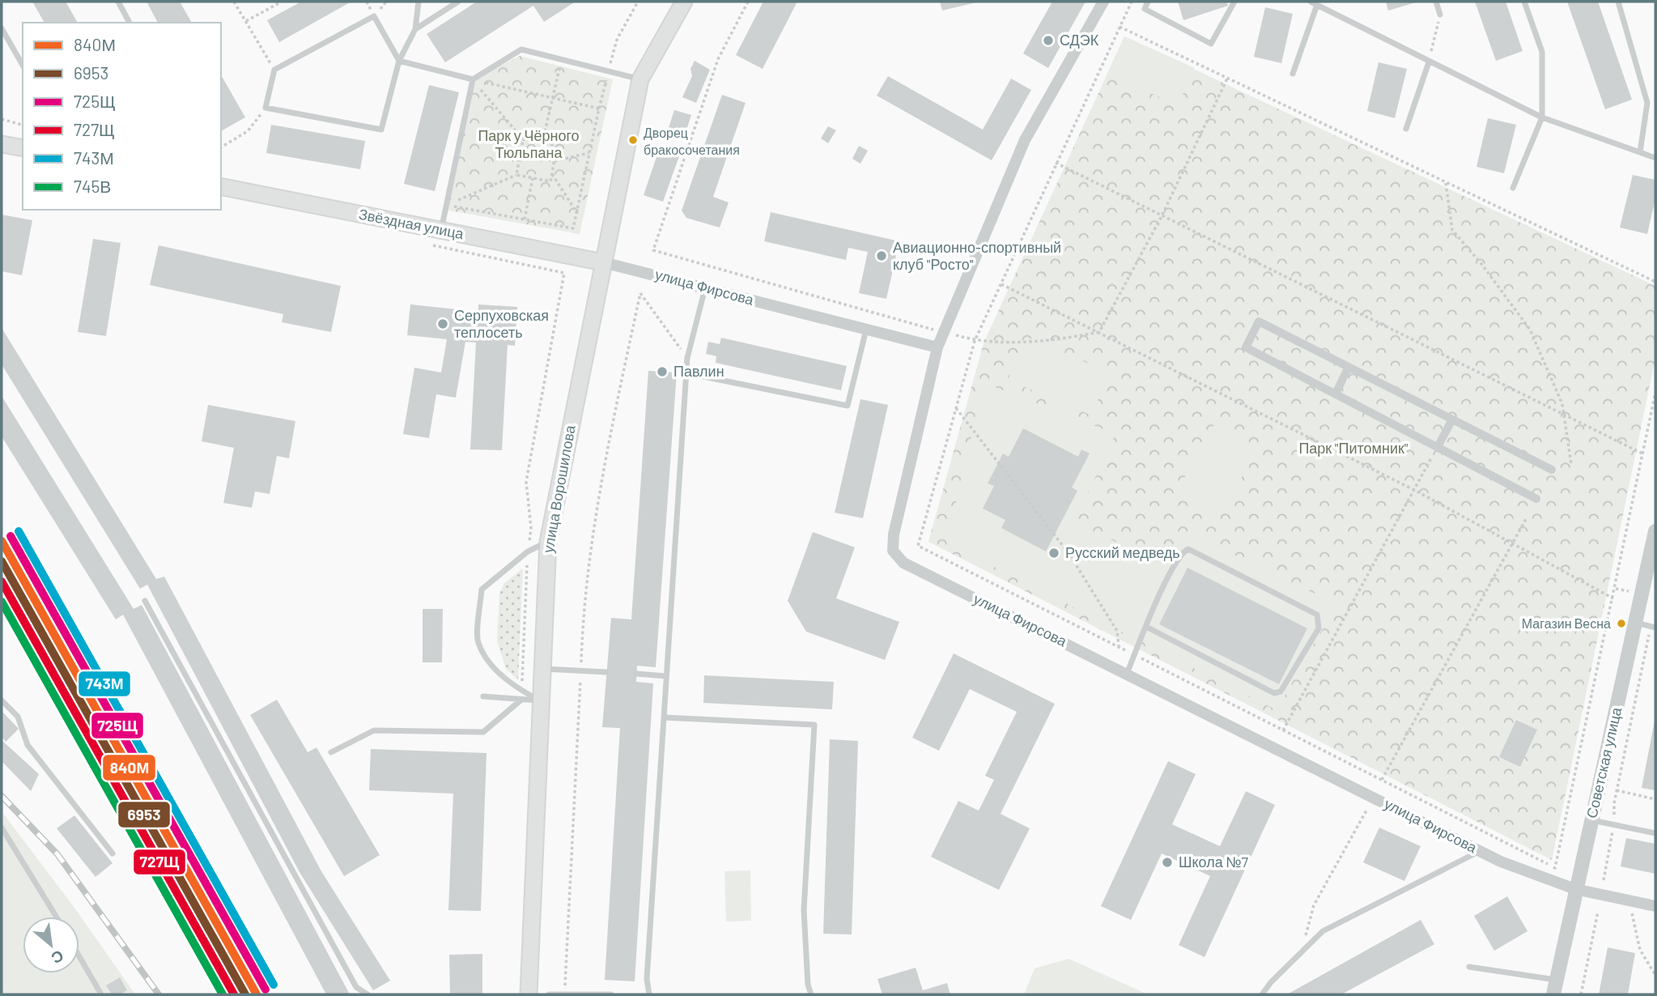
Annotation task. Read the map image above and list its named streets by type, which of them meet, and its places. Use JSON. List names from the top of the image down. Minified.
{"streets":{"main road":["Звёздная улица","улица Ворошилова"],"street":["улица Фирсова","Советская улица"]},"crossings":[["Звёздная улица","улица Фирсова"],["Звёздная улица","улица Ворошилова"],["улица Фирсова","улица Ворошилова"],["улица Фирсова","Советская улица"]],"parks":["Парк у Чёрного Тюльпана","Парк \"Питомник\""],"places":["СДЭК","Дворец бракосочетания","Авиационно-спортивный клуб \"Росто\"","Серпуховская теплосеть","Павлин","Русский медведь","Магазин Весна","Школа №7"],"lines":["transit line 743М","transit line 725Щ","transit line 840М","transit line 6953","transit line 727Щ","transit line 745В"],"legend":["840М","6953","725Щ","727Щ","743М","745В"],"north":"bottom right"}
